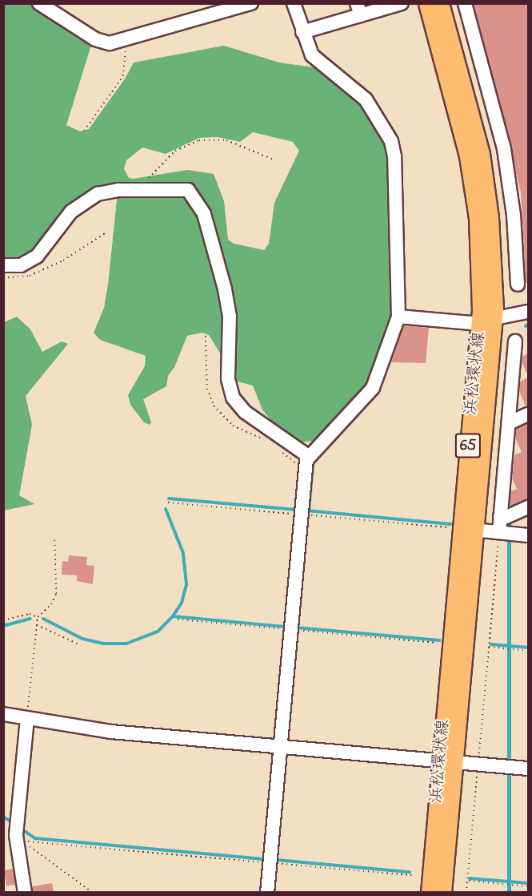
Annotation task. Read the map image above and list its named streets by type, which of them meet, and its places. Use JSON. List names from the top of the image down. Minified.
{"streets":{"main road":["浜松環状線","65"]}}
